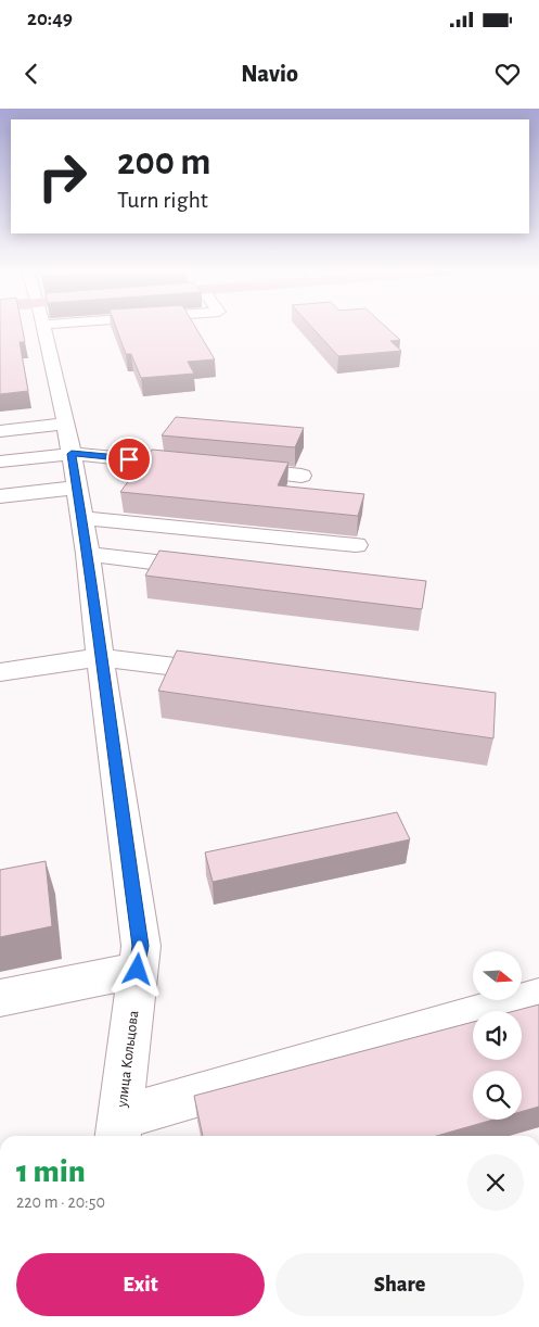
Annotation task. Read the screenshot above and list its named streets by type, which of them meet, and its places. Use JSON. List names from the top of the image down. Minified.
{"streets":{"street":["улица Кольцова"]},"north":"right","page":{"status":"20:49","header":"Navio","turn":["200 m","Turn right"],"heading":["1 min","220 m · 20:50"],"buttons":["Exit","Share"]}}
